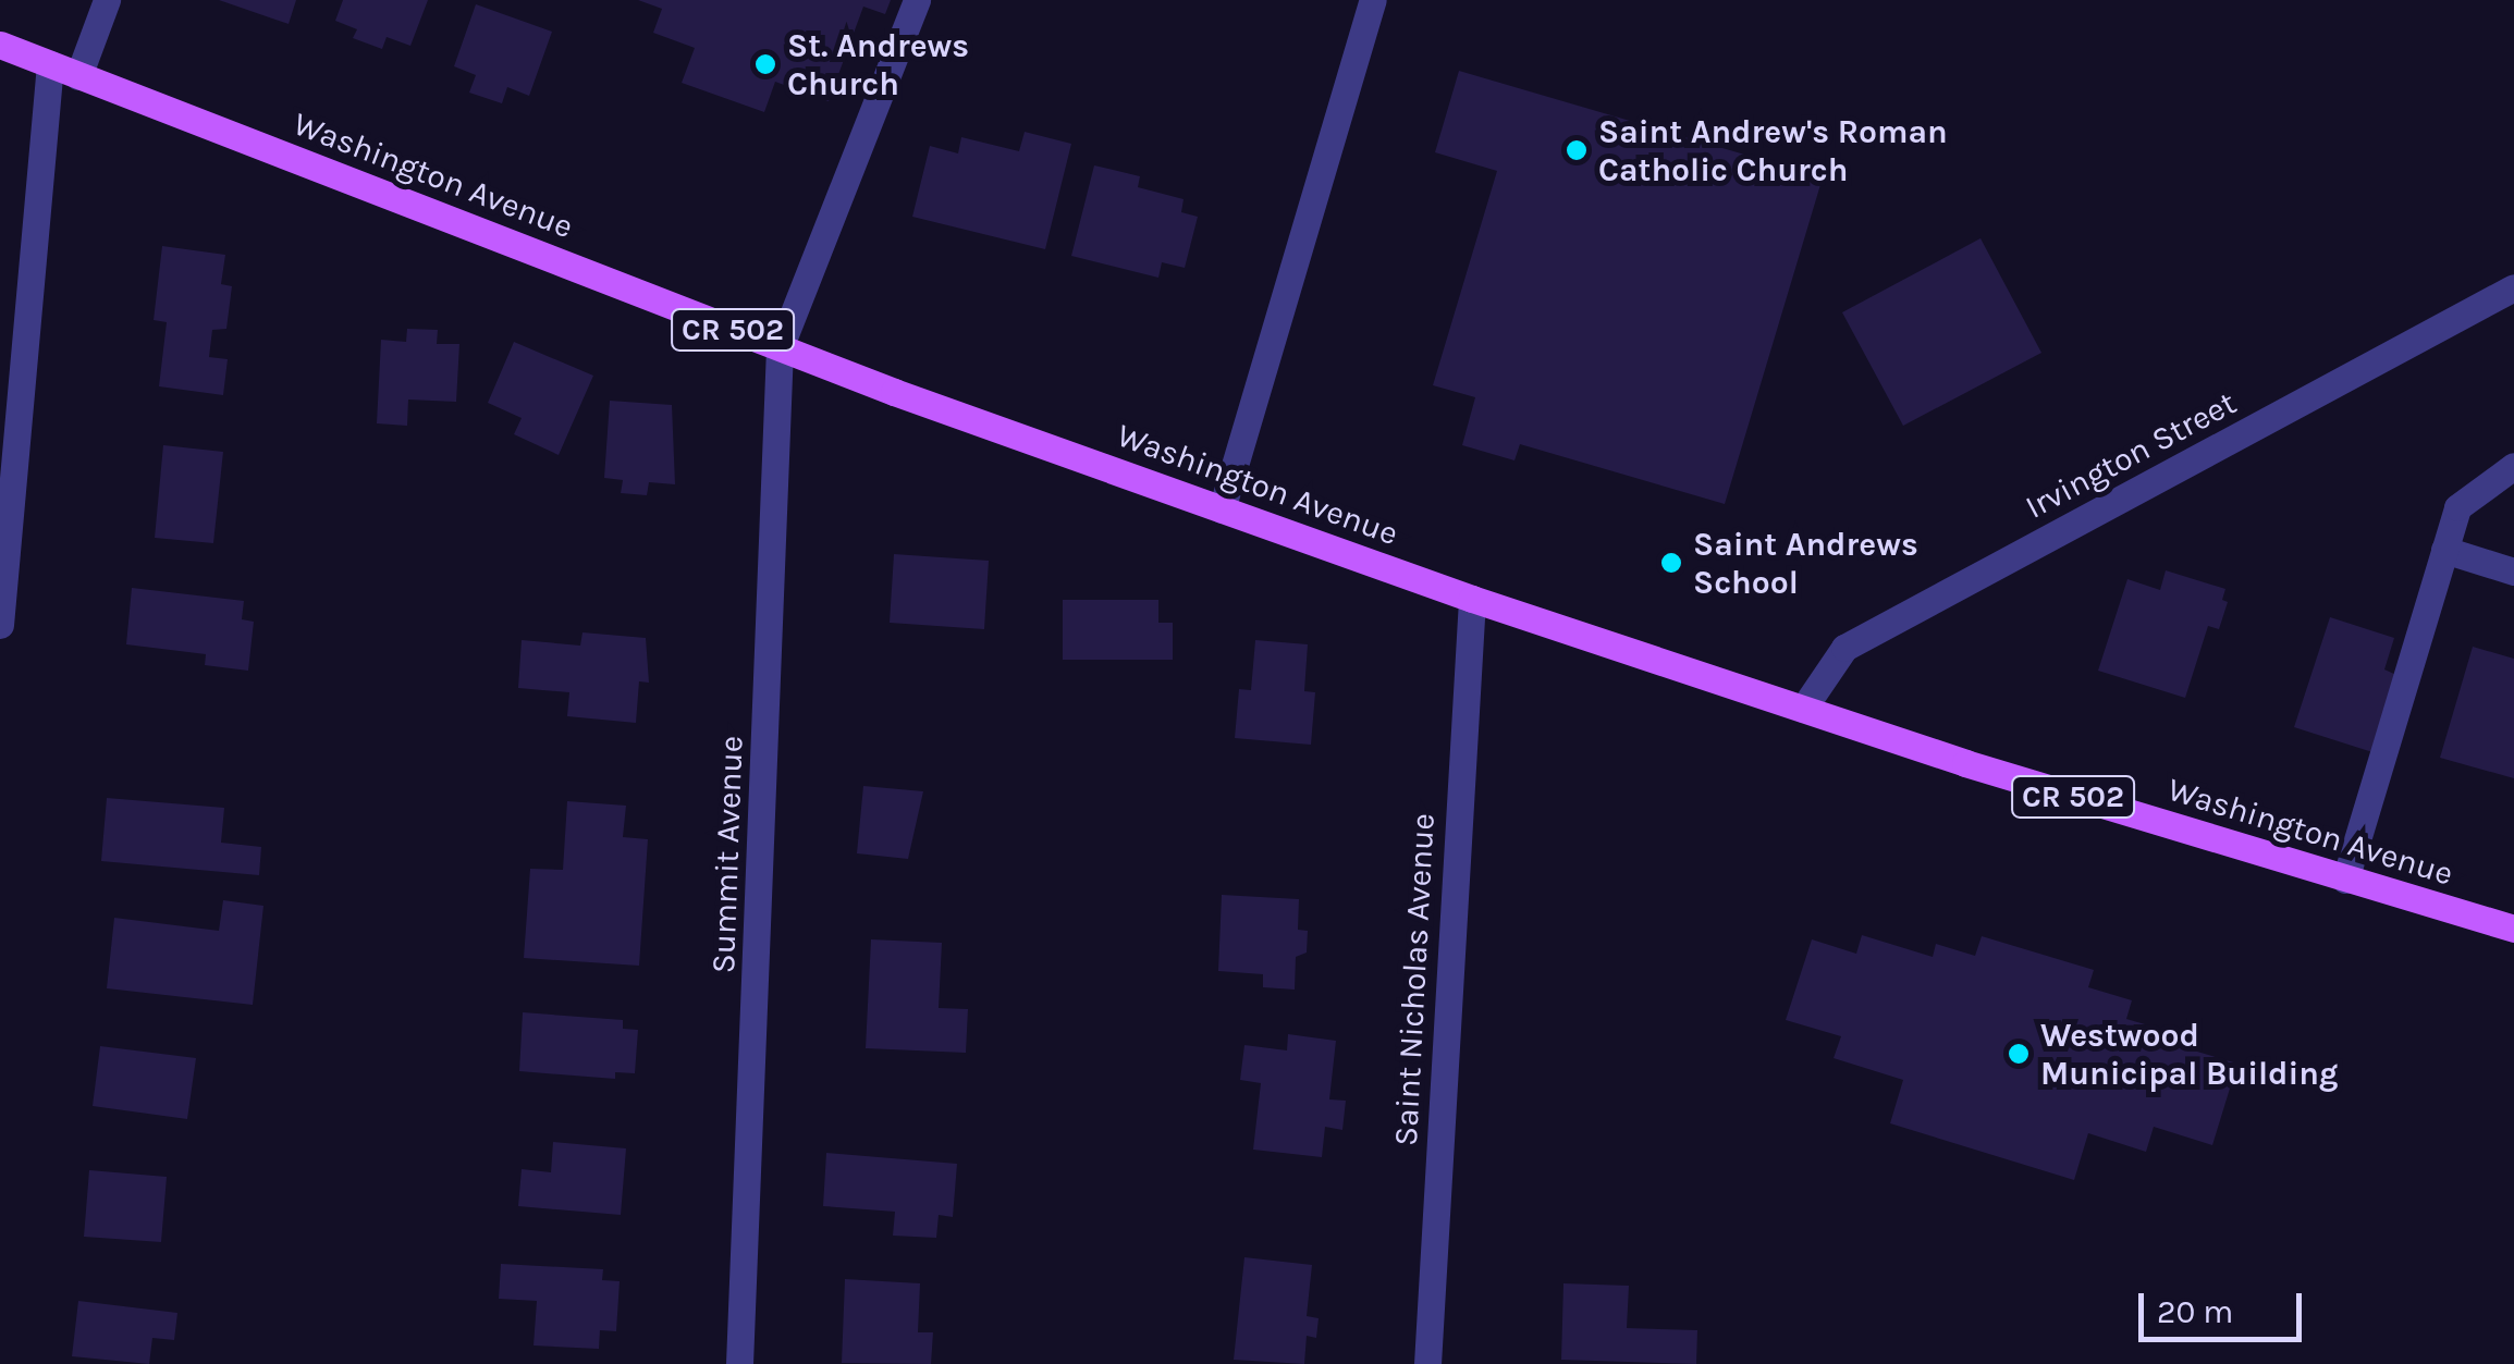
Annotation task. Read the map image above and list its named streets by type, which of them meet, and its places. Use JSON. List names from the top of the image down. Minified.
{"streets":{"main road":["Washington Avenue","CR 502"],"street":["Irvington Street","Summit Avenue","Saint Nicholas Avenue"]},"crossings":[["Washington Avenue","Irvington Street"],["Washington Avenue","Summit Avenue"],["Washington Avenue","Saint Nicholas Avenue"]],"places":["St. Andrews Church","Saint Andrew's Roman Catholic Church","Saint Andrews School","Westwood Municipal Building"],"scale_bar":"20 m"}
